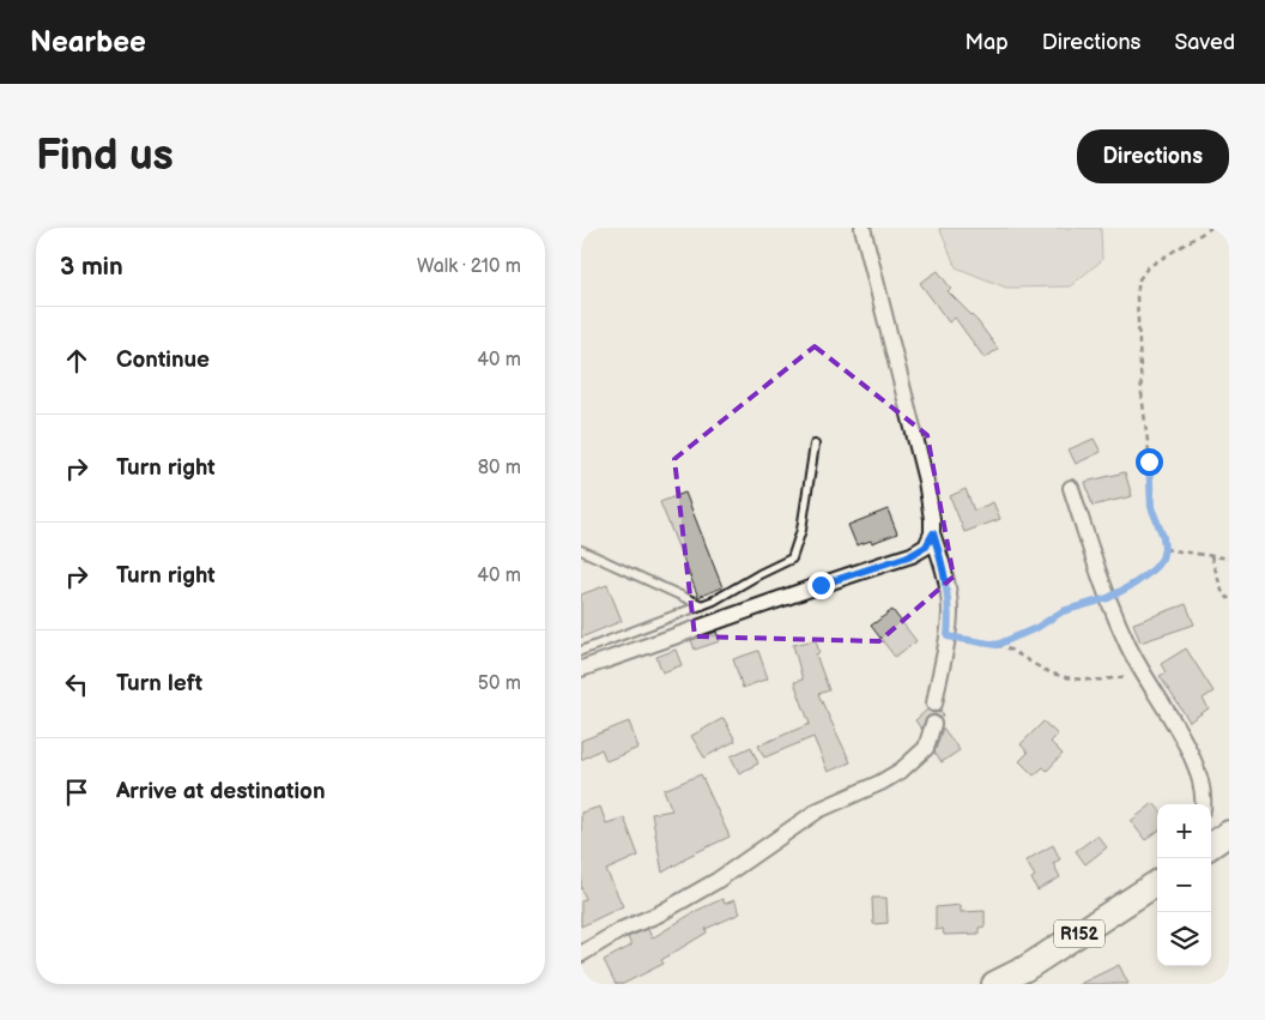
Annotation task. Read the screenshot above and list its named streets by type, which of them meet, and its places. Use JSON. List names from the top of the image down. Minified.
{"streets":{"main road":["R152"]},"page":{"header":"Nearbee","nav":["Map","Directions","Saved"],"buttons":"Directions","title":"Find us","heading":["3 min","Walk · 210 m"],"list":[["Continue","40 m"],["Turn right","80 m"],["Turn right","40 m"],["Turn left","50 m"],"Arrive at destination"],"map_buttons":["+","−"]}}
